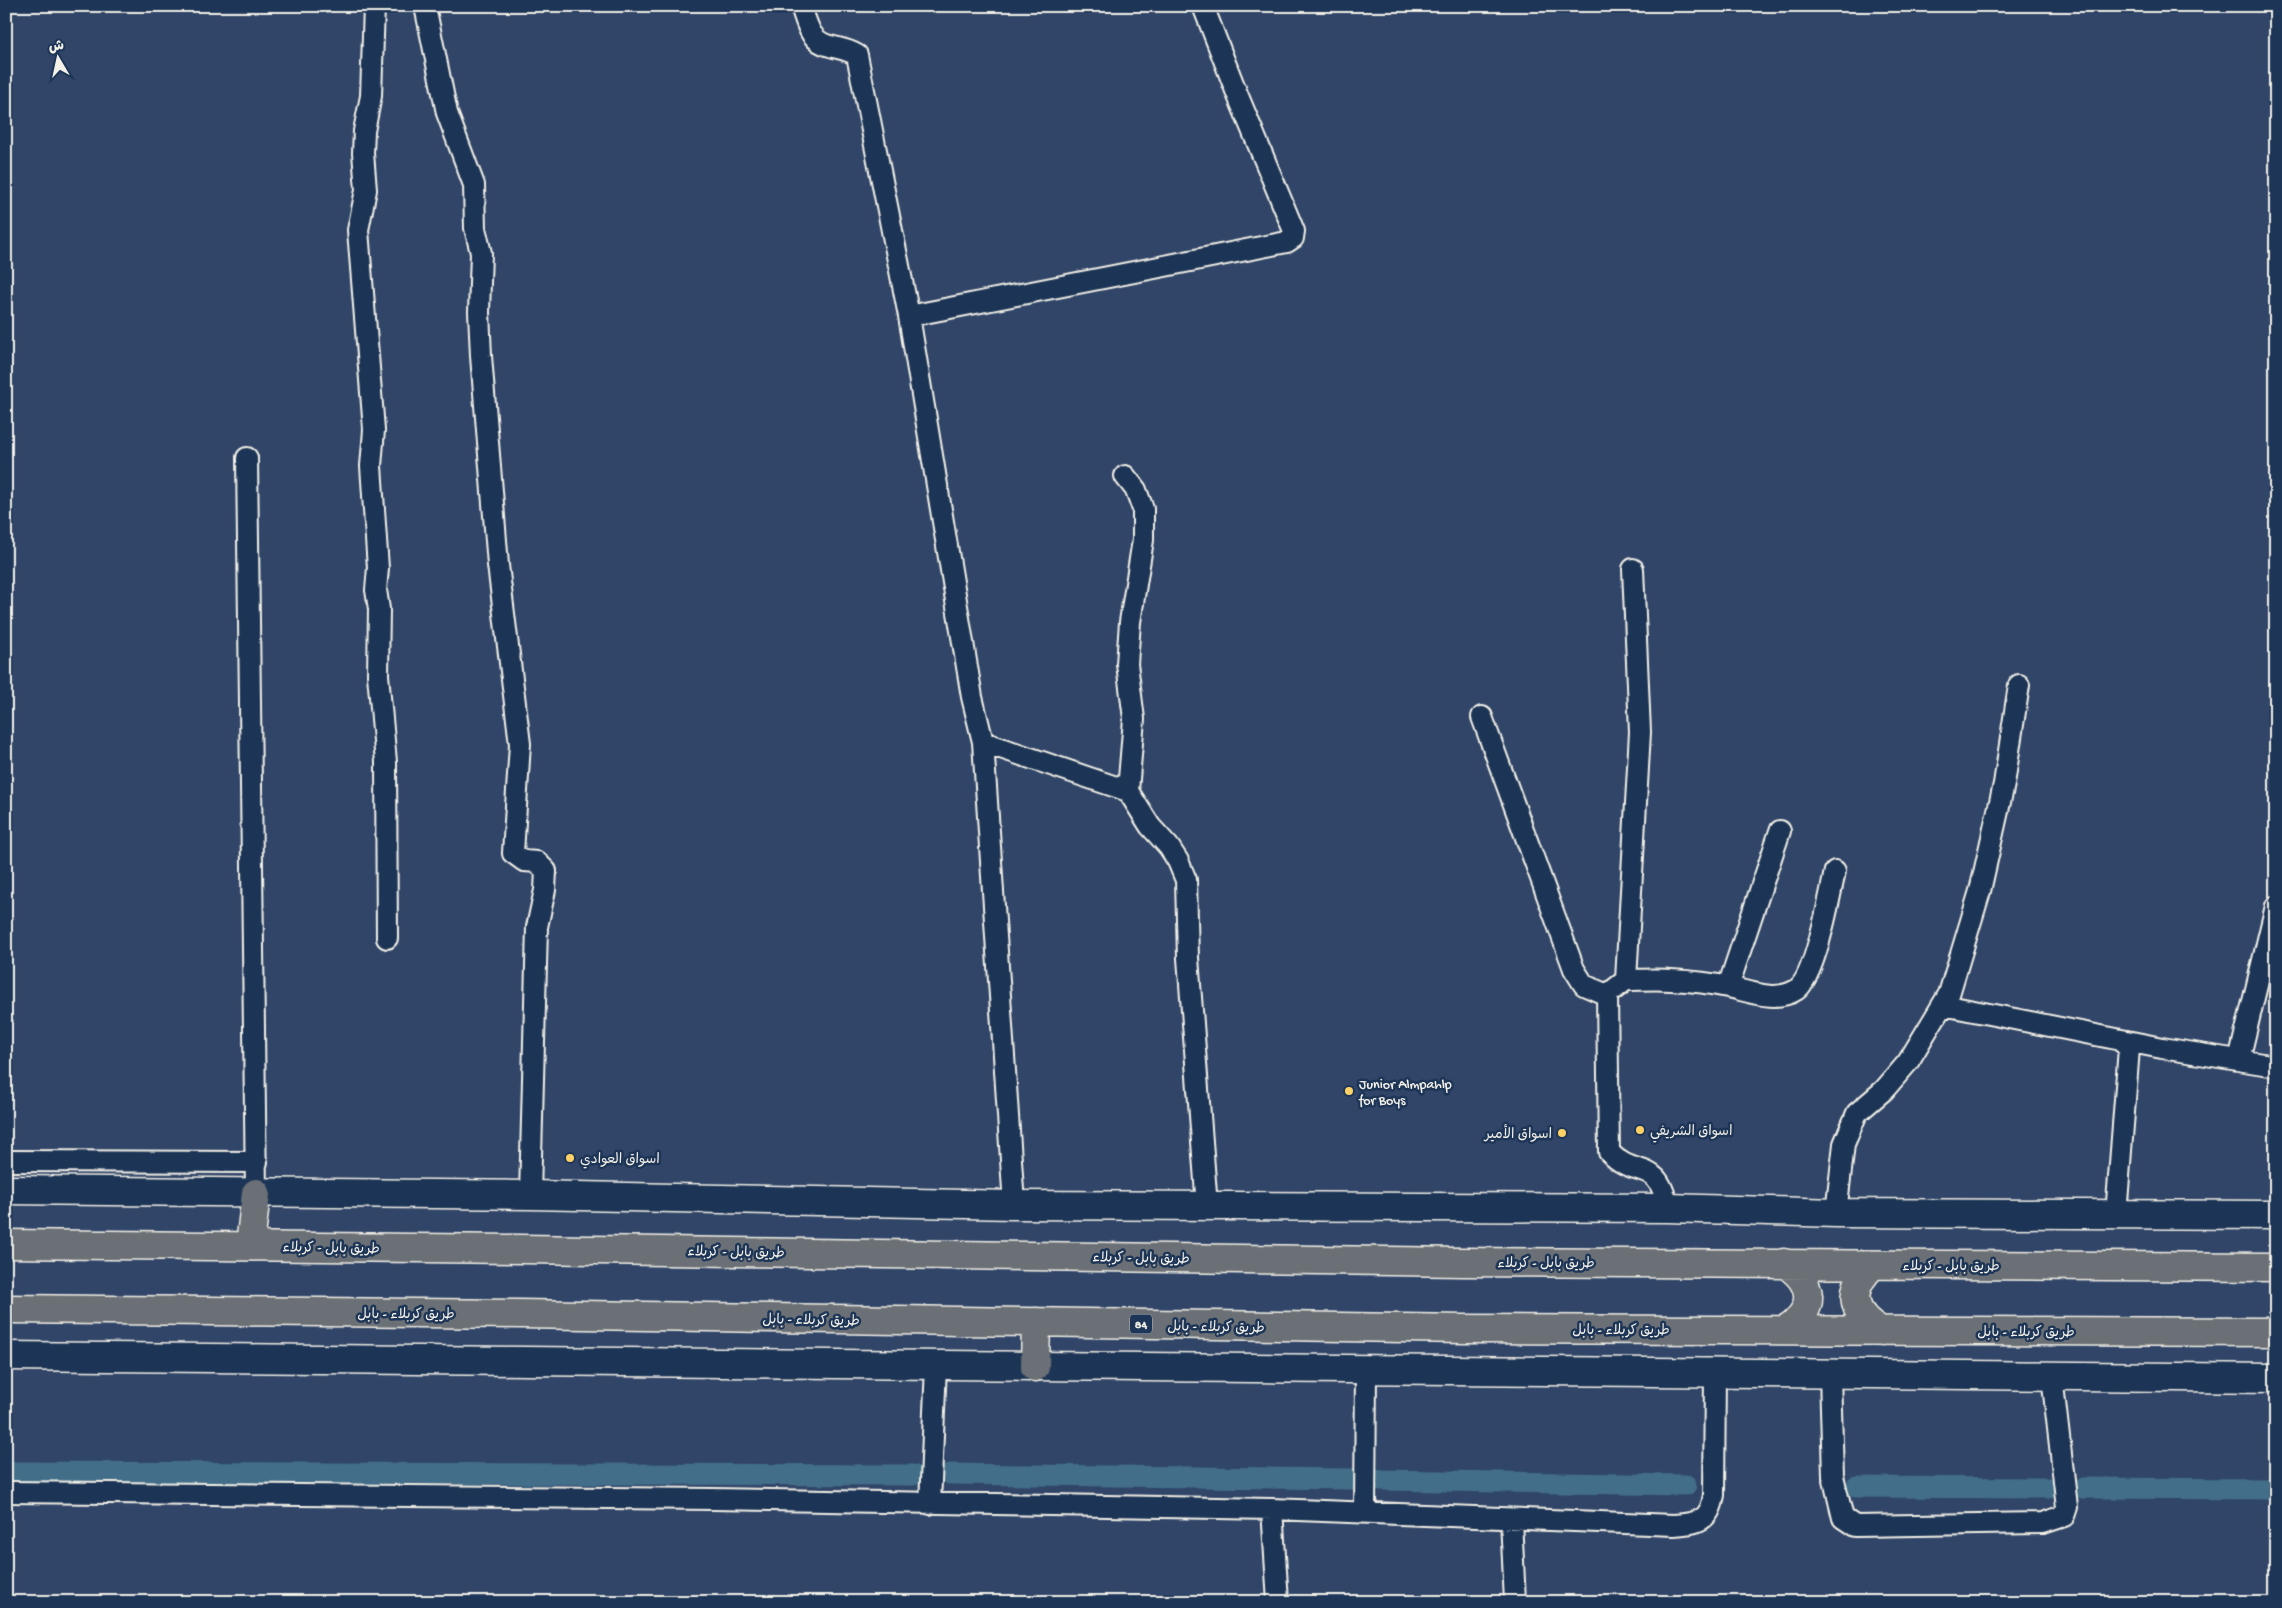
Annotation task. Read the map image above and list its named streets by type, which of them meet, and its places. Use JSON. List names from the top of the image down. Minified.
{"streets":{"highway":["طريق بابل - كربلاء","طريق كربلاء - بابل","84"]},"places":["Junior Almpahlp for Boys","اسواق الشريفي","اسواق الأمير","اسواق العوادي"],"north":"top"}
